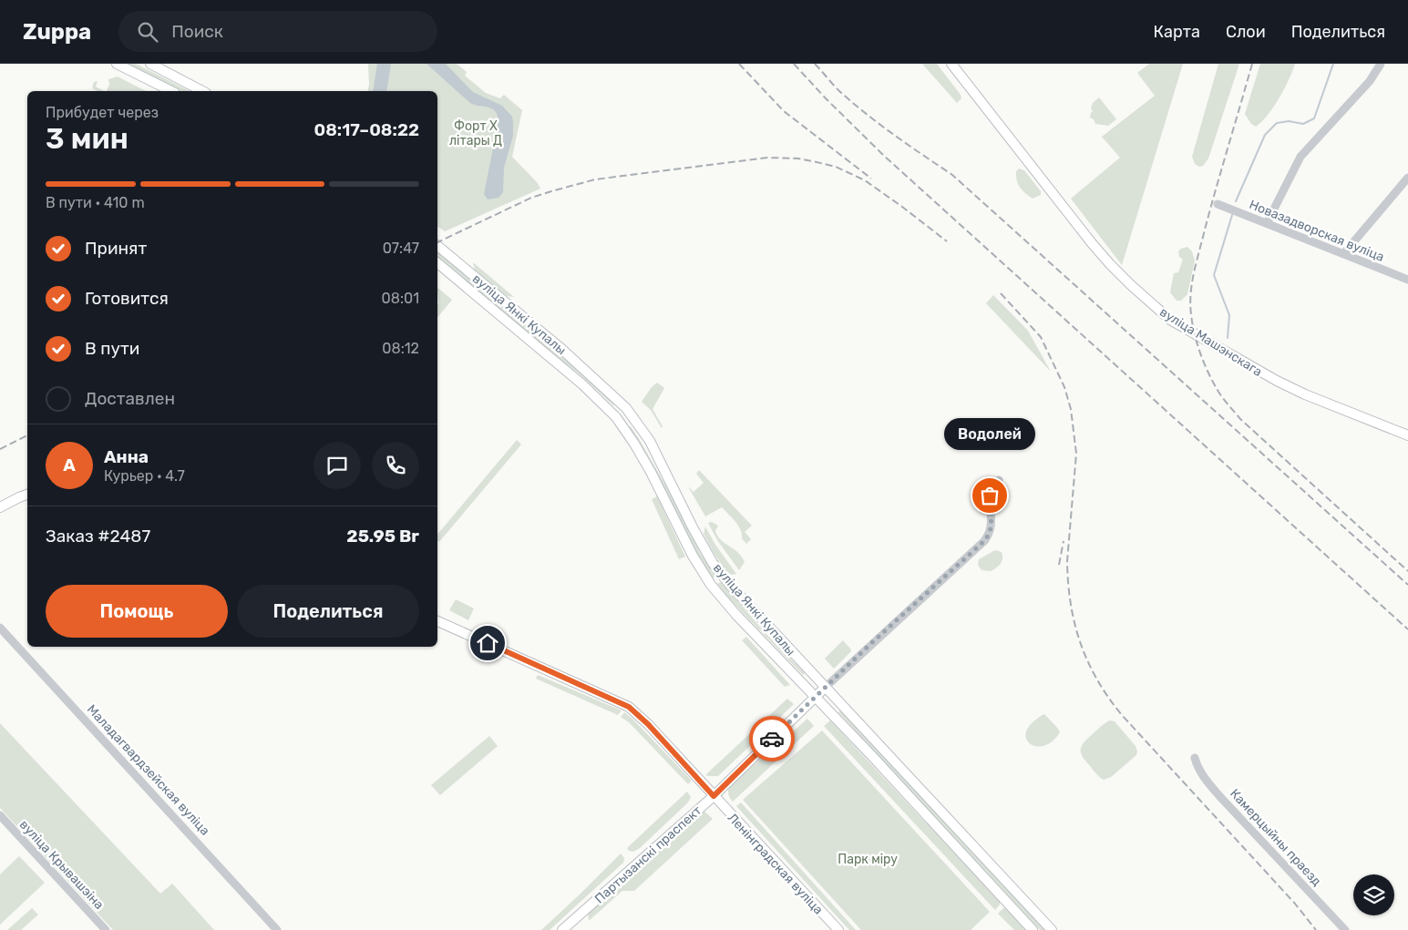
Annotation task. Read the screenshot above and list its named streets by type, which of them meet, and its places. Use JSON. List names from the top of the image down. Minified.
{"streets":{"main road":["вуліца Янкі Купалы","вуліца Машэнскага","Партызанскі праспект","Ленінградская вуліца"],"street":["Новазадворская вуліца","Маладагвардзейская вуліца","Камерцыйны праезд","вуліца Крывашэіна"]},"crossings":[["вуліца Янкі Купалы","Партызанскі праспект"],["Партызанскі праспект","Ленінградская вуліца"]],"parks":["Форт X літары Д","Парк міру"],"places":["Водолей"],"page":{"header":"Zuppa","search":"Поиск","nav":["Карта","Слои","Поделиться"],"heading":["3 мин","Прибудет через","08:17–08:22"],"panel":["Анна","Курьер · 4.7","Заказ #2487","25.95 Br"],"bar":"В пути · 410 m","list":[["Принят","07:47"],["Готовится","08:01"],["В пути","08:12"],"Доставлен"],"bubble":"Водолей","round":"А","buttons":["Помощь","Поделиться"]}}
